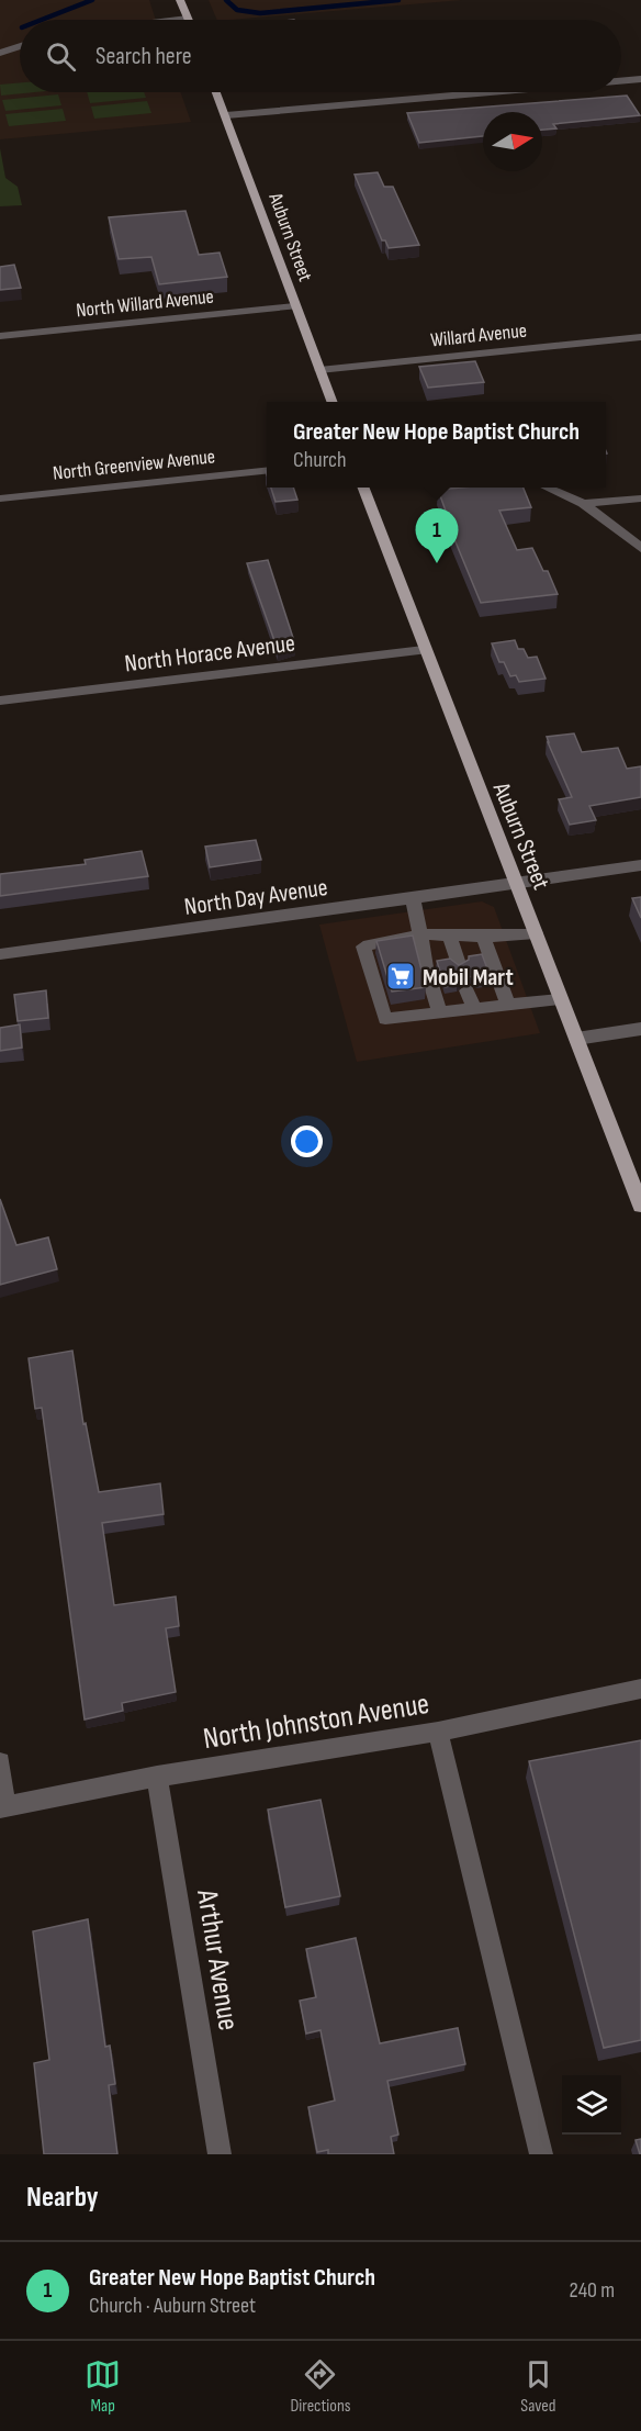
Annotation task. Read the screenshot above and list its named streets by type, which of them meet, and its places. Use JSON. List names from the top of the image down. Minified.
{"streets":{"main road":["Auburn Street"],"street":["North Willard Avenue","Willard Avenue","North Greenview Avenue","North Horace Avenue","North Day Avenue","North Johnston Avenue","Arthur Avenue"]},"crossings":[["Auburn Street","North Willard Avenue"],["Auburn Street","Willard Avenue"],["Auburn Street","North Horace Avenue"],["Auburn Street","North Day Avenue"],["North Johnston Avenue","Arthur Avenue"]],"places":{"supermarket":["Mobil Mart"]},"north":"right","page":{"search":"Search here","popup":["Greater New Hope Baptist Church","Church"],"pins":"1","heading":"Nearby","list":[{"mark":"1","name":"Greater New Hope Baptist Church","note":"Church · Auburn Street","value":"240 m"}],"nav":["Map","Directions","Saved"]}}
